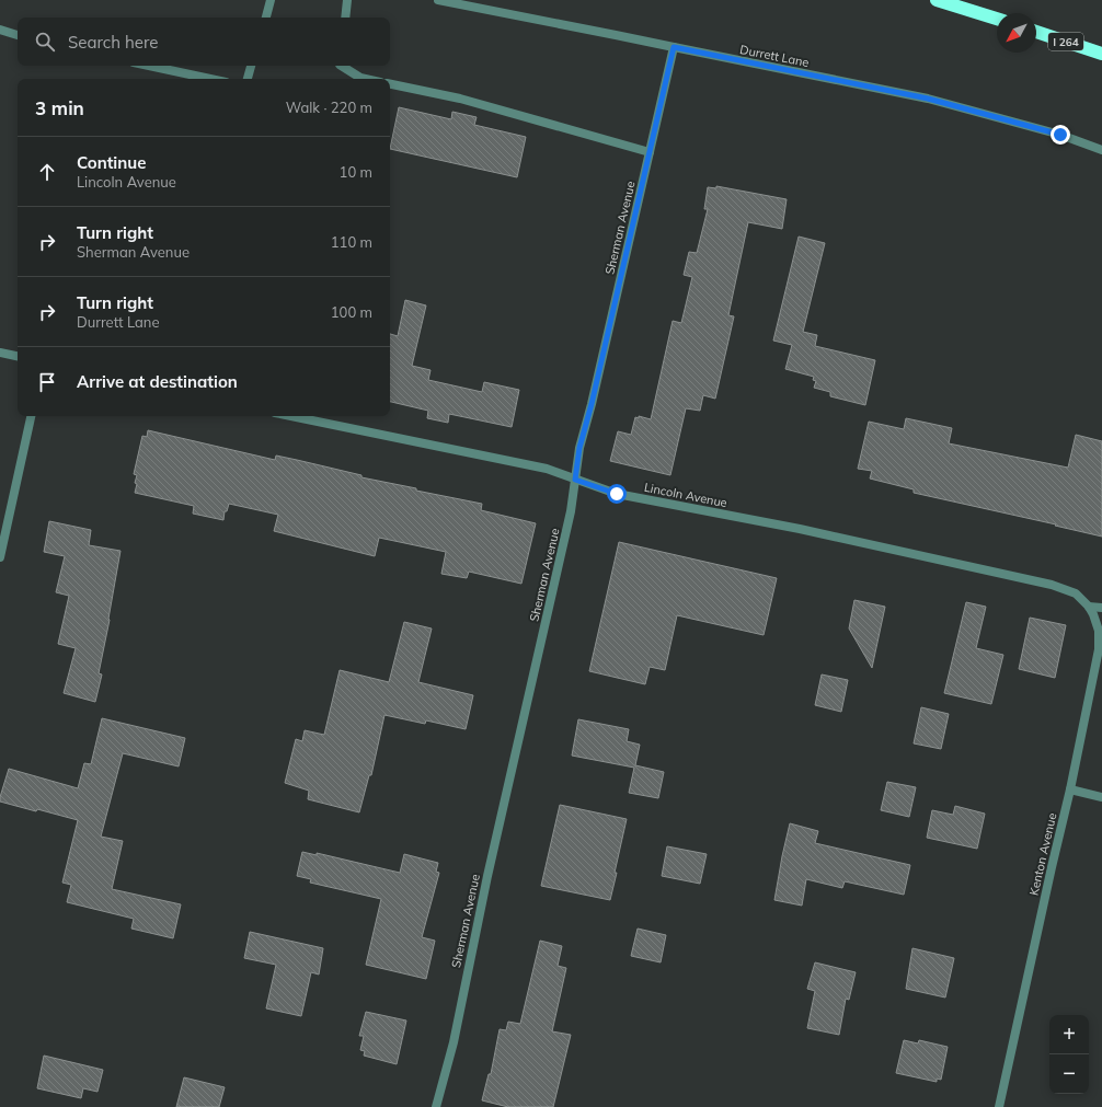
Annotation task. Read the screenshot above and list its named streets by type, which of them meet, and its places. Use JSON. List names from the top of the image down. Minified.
{"streets":{"highway":["I 264"],"street":["Durrett Lane","Sherman Avenue","Lincoln Avenue","Kenton Avenue"]},"crossings":[["Durrett Lane","Sherman Avenue"],["Sherman Avenue","Lincoln Avenue"],["Lincoln Avenue","Kenton Avenue"]],"north":"bottom left","page":{"search":"Search here","heading":["3 min","Walk · 220 m"],"list":[["Continue","Lincoln Avenue","10 m"],["Turn right","Sherman Avenue","110 m"],["Turn right","Durrett Lane","100 m"],"Arrive at destination"],"map_buttons":["+","−"]}}
